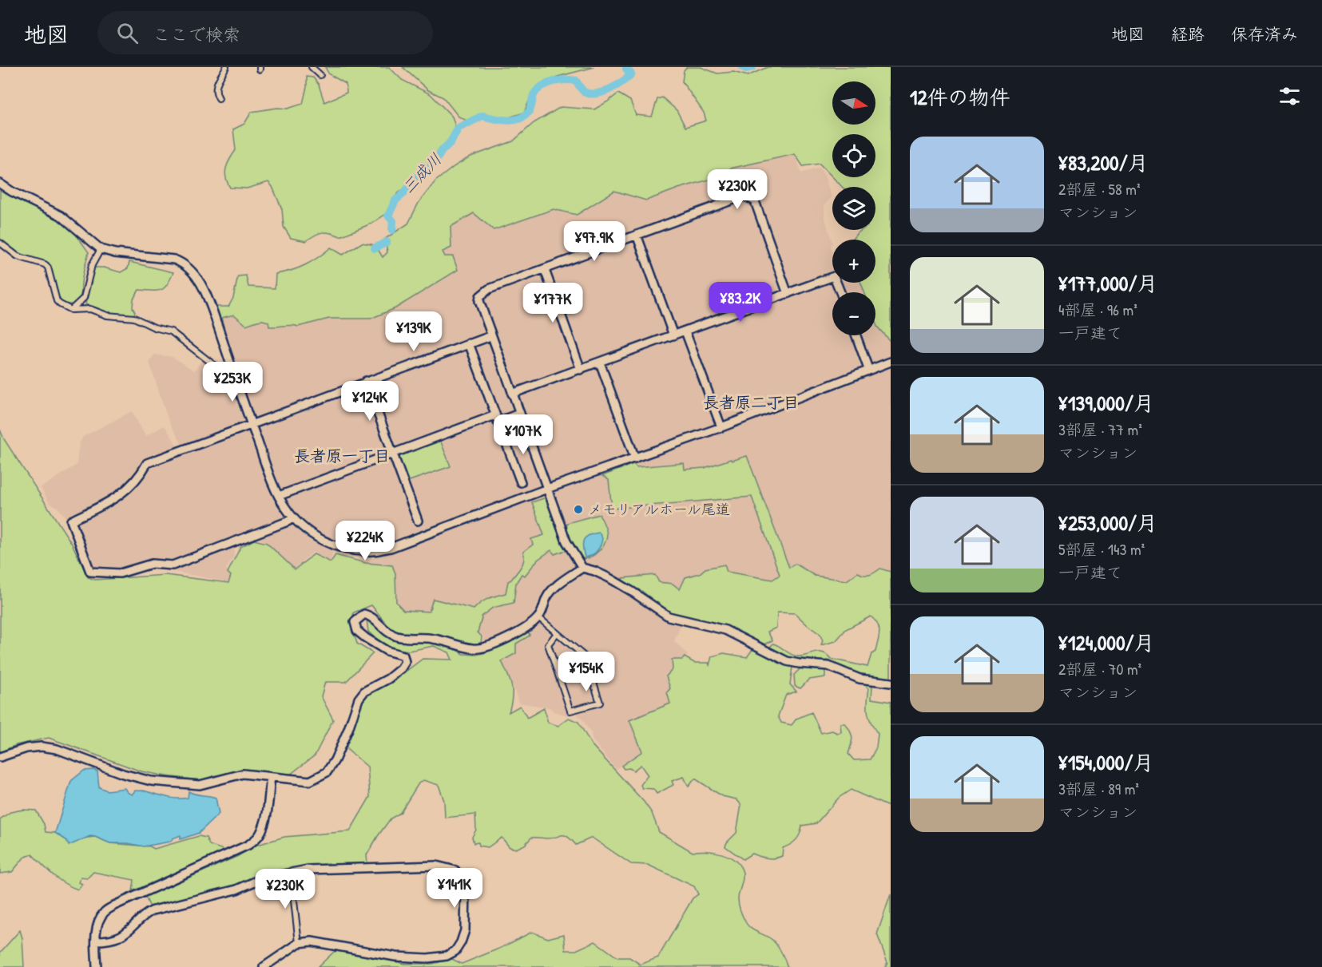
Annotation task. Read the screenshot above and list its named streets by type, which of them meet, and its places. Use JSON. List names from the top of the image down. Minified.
{"districts":["長者原二丁目","長者原一丁目"],"water":["三成川"],"places":["メモリアルホール尾道"],"north":"right","page":{"header":"地図","search":"ここで検索","nav":["地図","経路","保存済み"],"heading":"12件の物件","map_buttons":["+","−"],"list":[{"name":"¥83,200/月","note":"2部屋 · 58 m² · マンション"},{"name":"¥177,000/月","note":"4部屋 · 96 m² · 一戸建て"},{"name":"¥139,000/月","note":"3部屋 · 77 m² · マンション"},{"name":"¥253,000/月","note":"5部屋 · 143 m² · 一戸建て"},{"name":"¥124,000/月","note":"2部屋 · 70 m² · マンション"},{"name":"¥154,000/月","note":"3部屋 · 89 m² · マンション"}],"price":["¥230K","¥97.9K","¥83.2K","¥177K","¥139K","¥253K","¥124K","¥107K","¥224K","¥154K","¥141K","¥230K"]}}
